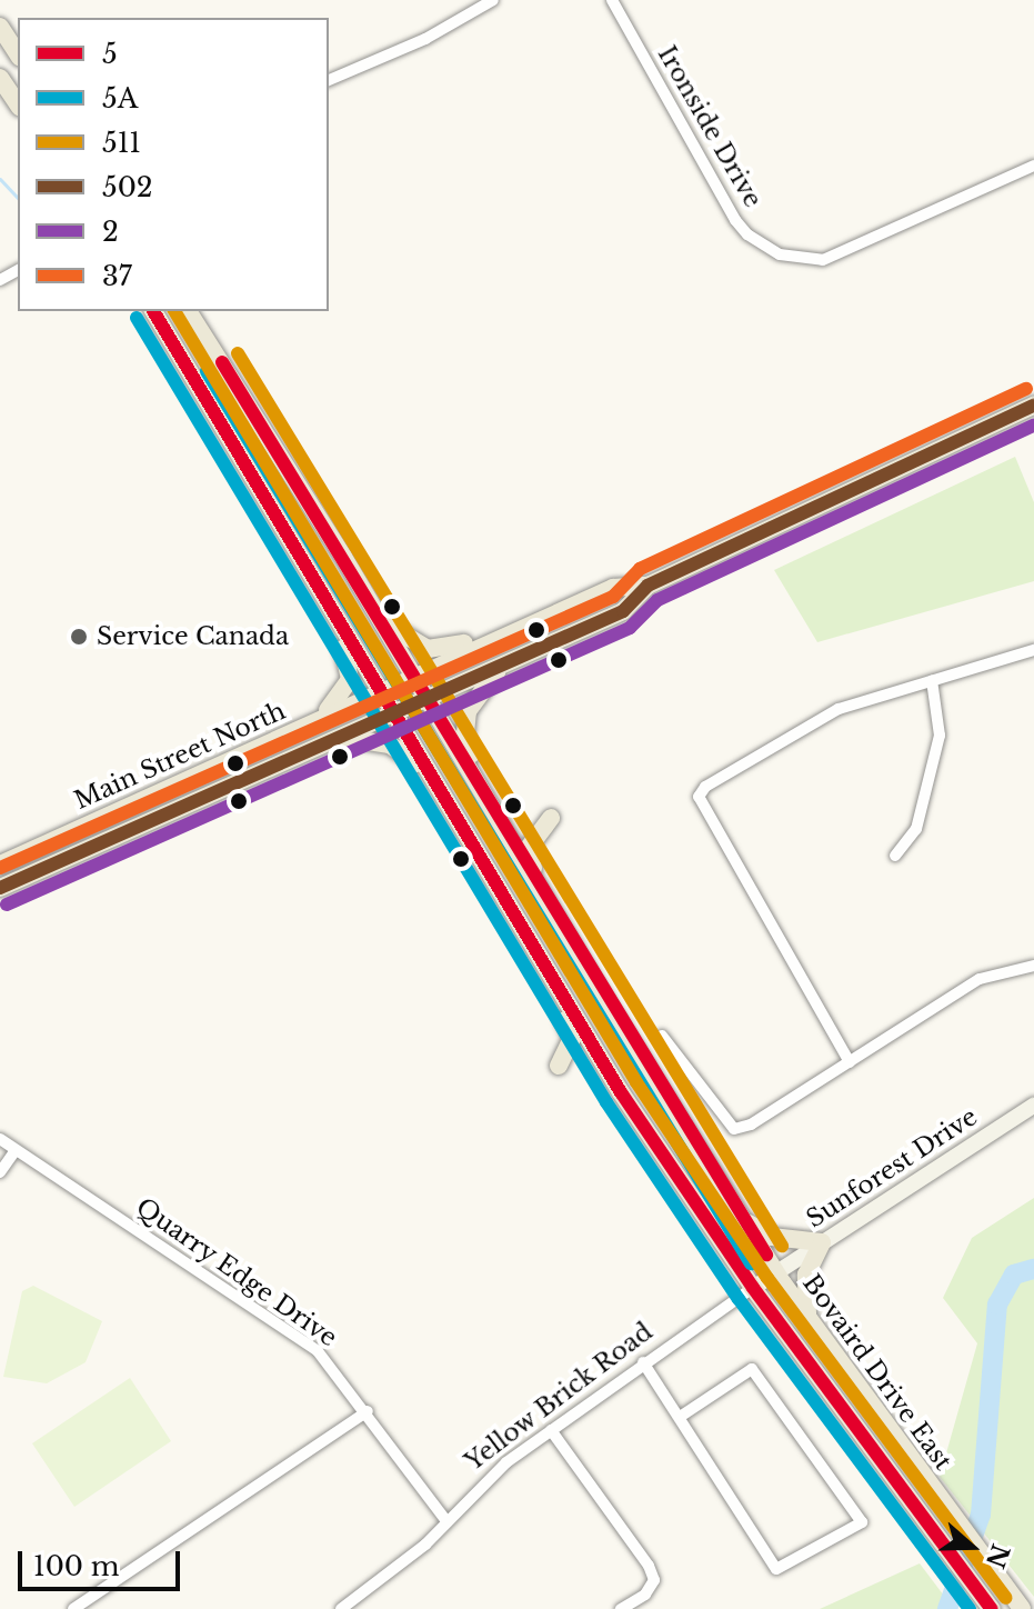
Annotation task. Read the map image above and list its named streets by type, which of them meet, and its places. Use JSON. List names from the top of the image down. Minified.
{"streets":{"main road":["Main Street North","Bovaird Drive East"],"street":["Ironside Drive","Sunforest Drive","Quarry Edge Drive","Yellow Brick Road"]},"crossings":[["Main Street North","Bovaird Drive East"],["Sunforest Drive","Bovaird Drive East"],["Sunforest Drive","Yellow Brick Road"],["Quarry Edge Drive","Yellow Brick Road"],["Bovaird Drive East","Yellow Brick Road"]],"places":["Service Canada"],"lines":["transit line 5","transit line 511","transit line 5A","transit line 37","transit line 502","transit line 2"],"legend":["5","5A","511","502","2","37"],"scale_bar":"100 m","north":"right"}
